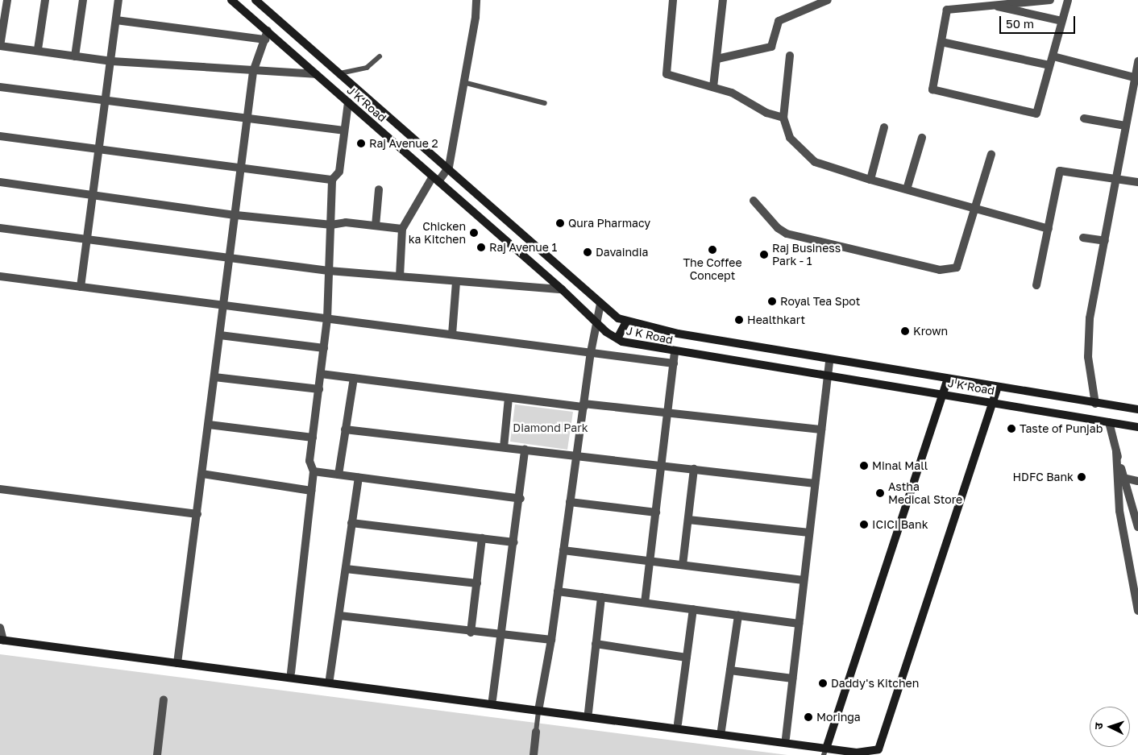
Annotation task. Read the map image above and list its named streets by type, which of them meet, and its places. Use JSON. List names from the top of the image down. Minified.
{"streets":{"street":["J K Road"]},"parks":["Diamond Park"],"places":["Raj Avenue 2","Qura Pharmacy","Chicken ka Kitchen","Raj Avenue 1","The Coffee Concept","Davaindia","Raj Business Park - 1","Royal Tea Spot","Healthkart","Krown","Taste of Punjab","Minal Mall","HDFC Bank","Astha Medical Store","ICICI Bank","Daddy's Kitchen","Moringa"],"scale_bar":"50 m","north":"left"}
